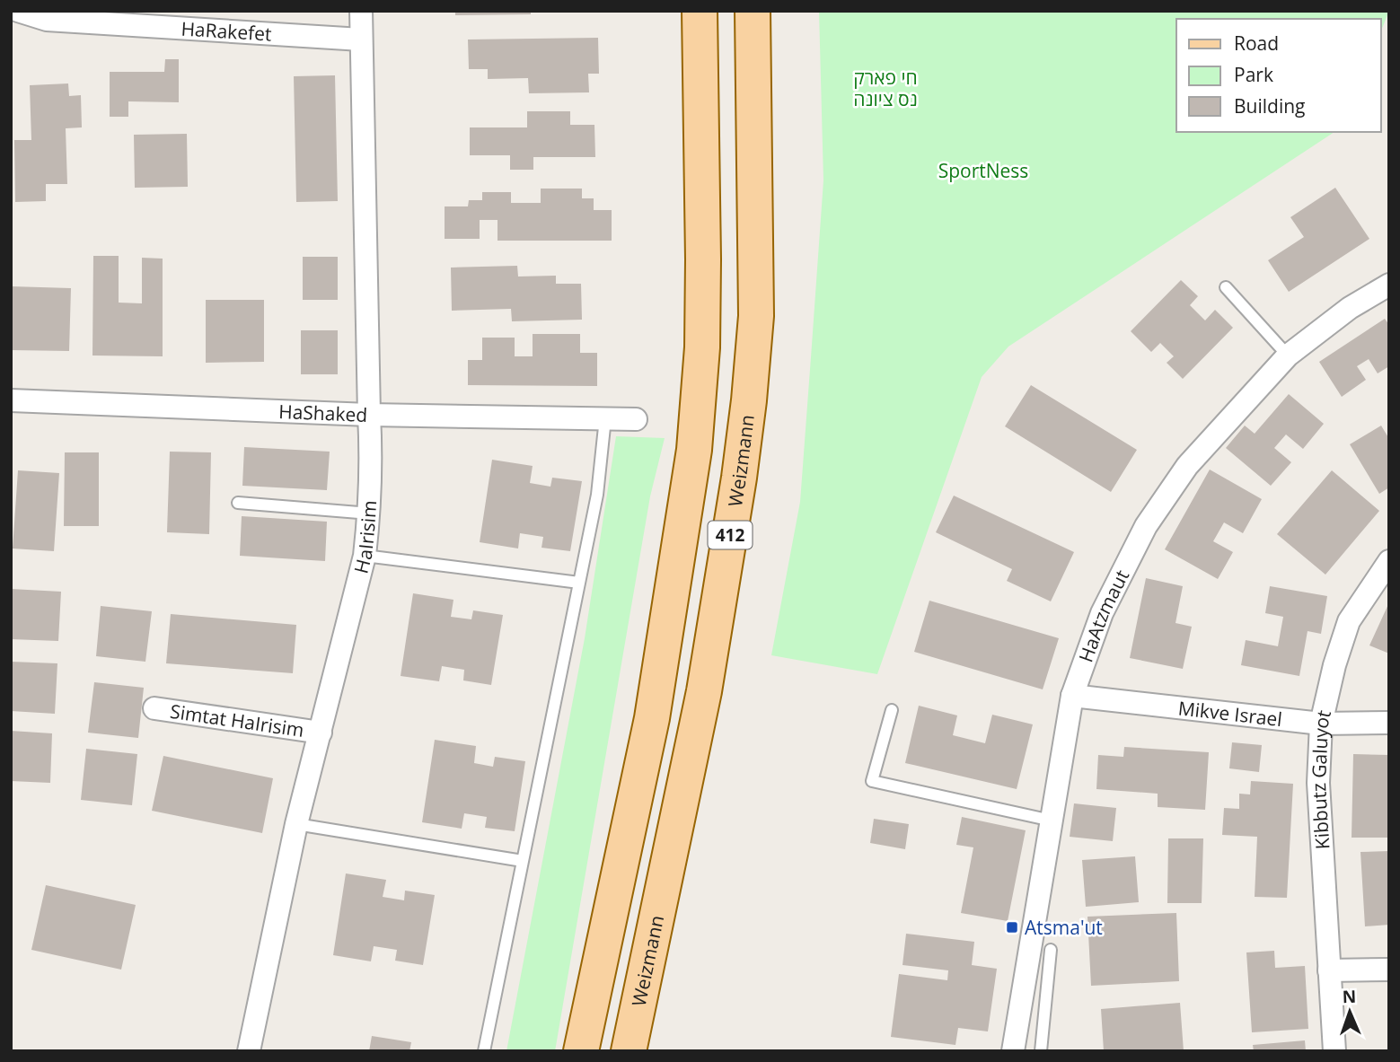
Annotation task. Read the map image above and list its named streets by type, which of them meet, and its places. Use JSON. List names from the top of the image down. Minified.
{"streets":{"main road":["Weizmann","412"],"street":["HaRakefet","HaShaked","HaIrisim","HaAtzmaut","Mikve Israel","Simtat HaIrisim","Kibbutz Galuyot"]},"crossings":[["HaRakefet","HaIrisim"],["HaShaked","HaIrisim"],["HaIrisim","Simtat HaIrisim"],["HaAtzmaut","Mikve Israel"],["Mikve Israel","Kibbutz Galuyot"]],"parks":["חי פארק נס ציונה","SportNess"],"places":{"transit":["Atsma'ut"]},"legend":["Road","Park","Building"],"north":"top"}
